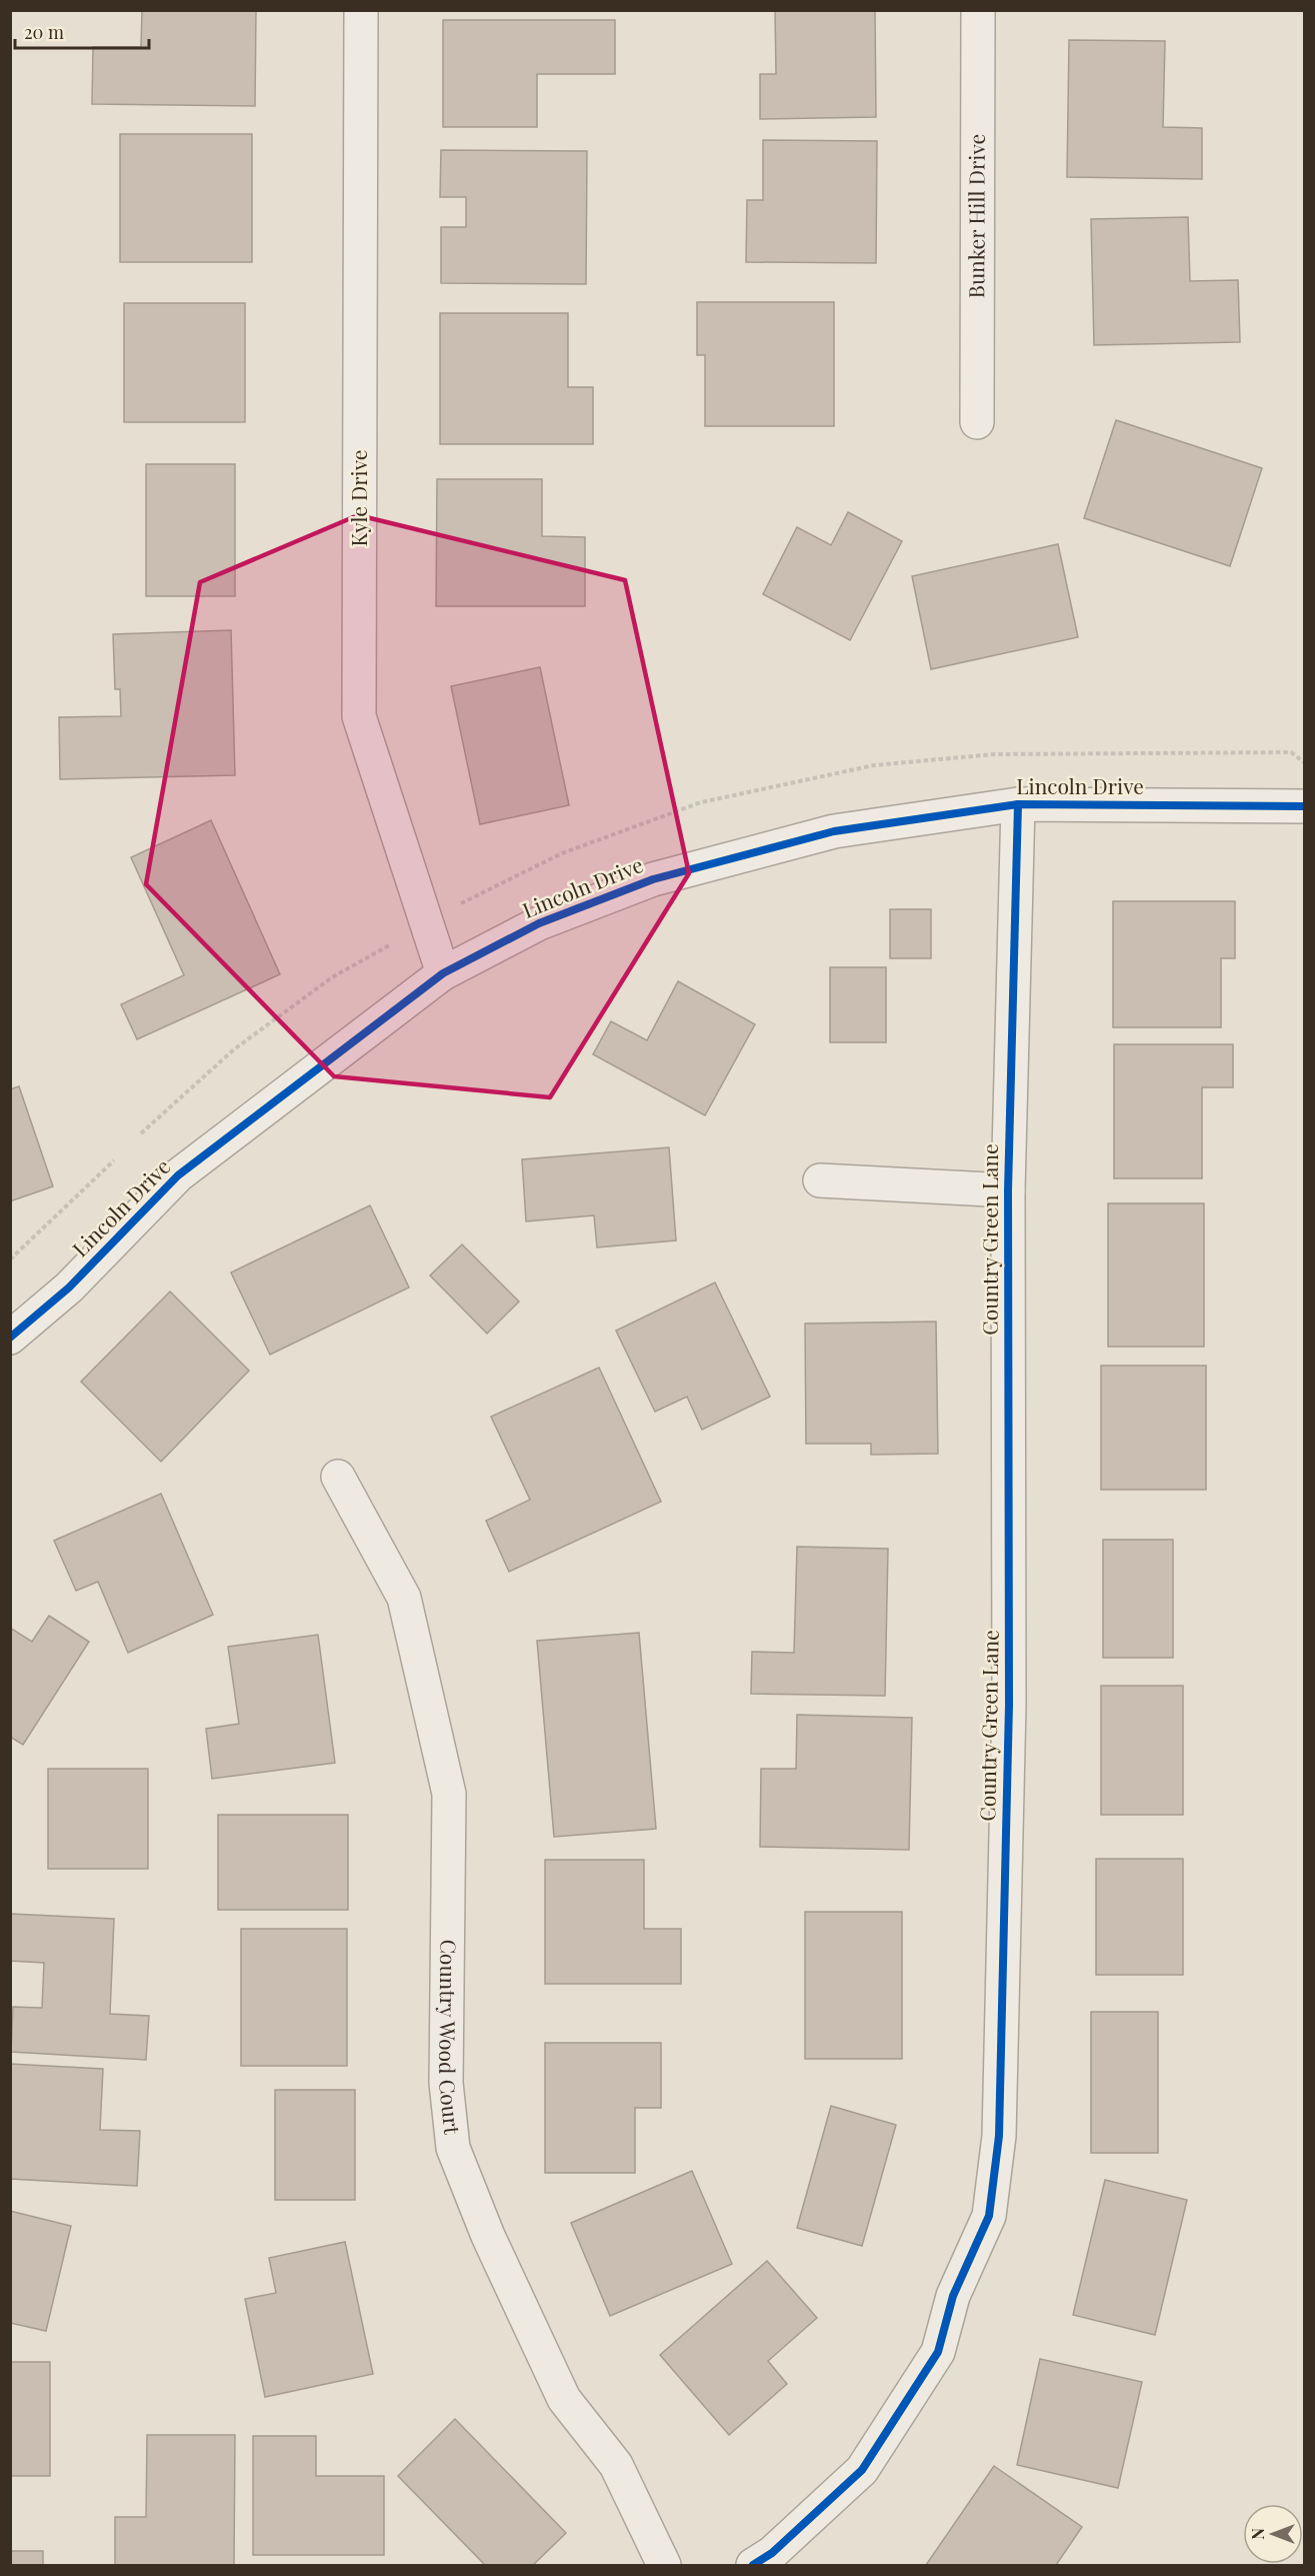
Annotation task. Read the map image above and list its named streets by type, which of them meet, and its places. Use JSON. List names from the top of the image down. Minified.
{"streets":{"street":["Bunker Hill Drive","Kyle Drive","Lincoln Drive","Country Green Lane","Country Wood Court"]},"crossings":[["Kyle Drive","Lincoln Drive"],["Lincoln Drive","Country Green Lane"]],"scale_bar":"20 m","north":"left"}
